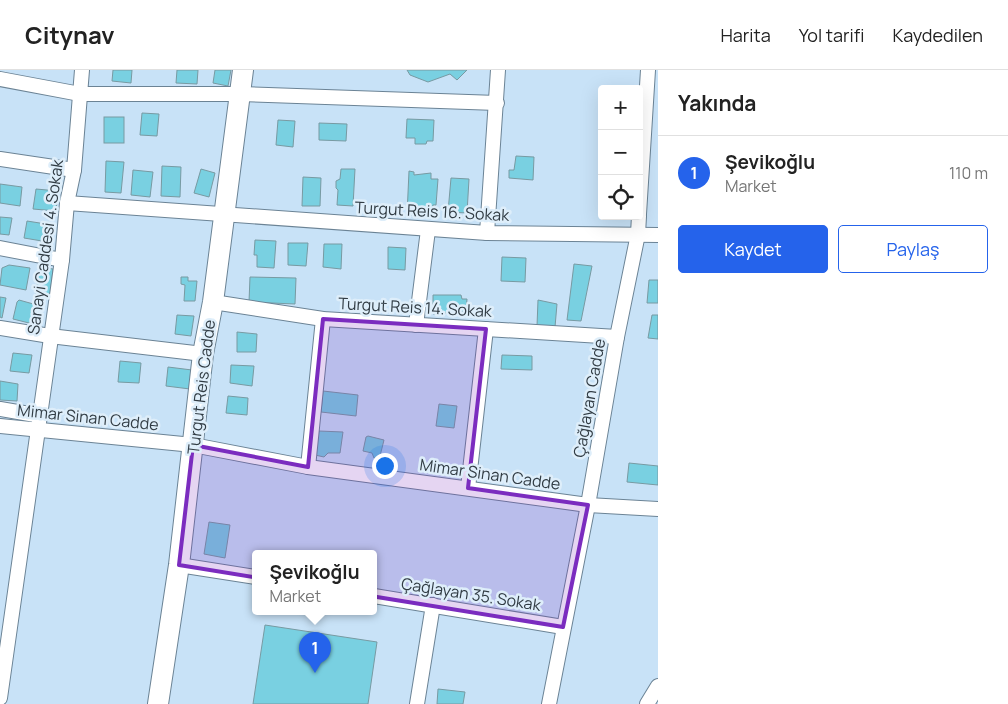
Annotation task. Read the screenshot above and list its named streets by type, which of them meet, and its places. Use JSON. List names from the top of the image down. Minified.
{"streets":{"street":["Turgut Reis 16. Sokak","Sanayi Caddesi 4. Sokak","Turgut Reis 14. Sokak","Turgut Reis Cadde","Çağlayan Cadde","Mimar Sinan Cadde","Çağlayan 35. Sokak"]},"crossings":[["Turgut Reis 16. Sokak","Sanayi Caddesi 4. Sokak"],["Turgut Reis 16. Sokak","Turgut Reis Cadde"],["Turgut Reis 16. Sokak","Çağlayan Cadde"],["Sanayi Caddesi 4. Sokak","Mimar Sinan Cadde"],["Turgut Reis 14. Sokak","Turgut Reis Cadde"],["Turgut Reis 14. Sokak","Çağlayan Cadde"],["Turgut Reis Cadde","Mimar Sinan Cadde"],["Çağlayan Cadde","Mimar Sinan Cadde"],["Çağlayan Cadde","Çağlayan 35. Sokak"]],"page":{"header":"Citynav","nav":["Harita","Yol tarifi","Kaydedilen"],"heading":"Yakında","map_buttons":["+","−"],"list":[{"mark":"1","name":"Şevikoğlu","note":"Market","value":"110 m"}],"buttons":["Kaydet","Paylaş"],"popup":["Şevikoğlu","Market"],"pins":"1"}}
